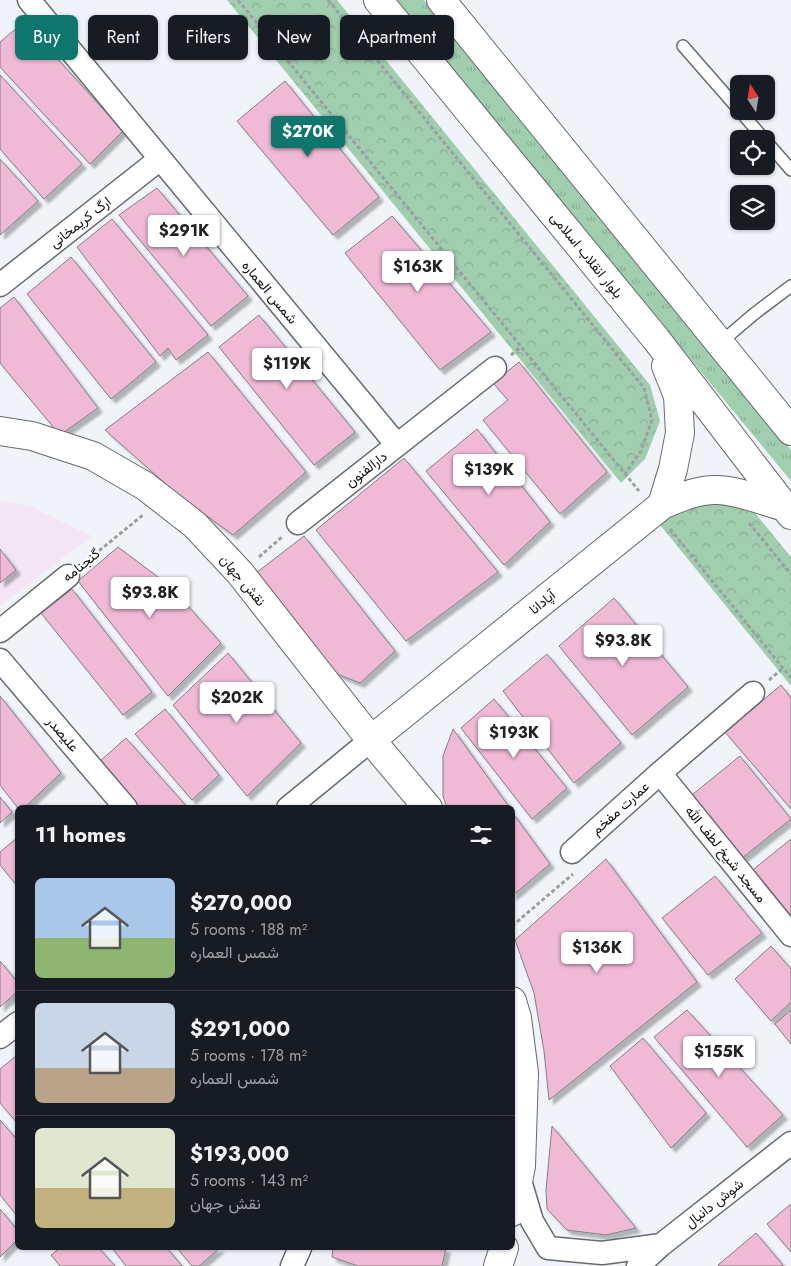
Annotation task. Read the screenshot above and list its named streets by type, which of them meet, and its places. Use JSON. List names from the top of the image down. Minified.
{"streets":{"street":["ارگ کریمخانی","بلوار انقلاب اسلامی","شمس العماره","دارالفنون","گنجنامه","نقش جهان","آپادانا","علیصدر","عمارت مفخم","مسجد شیخ لطف الله","شوش دانیال"]},"crossings":[["ارگ کریمخانی","شمس العماره"],["بلوار انقلاب اسلامی","آپادانا"],["شمس العماره","دارالفنون"],["گنجنامه","نقش جهان"],["نقش جهان","آپادانا"],["عمارت مفخم","مسجد شیخ لطف الله"]],"north":"top","page":{"chip":["Buy","Rent","Filters","New","Apartment"],"price":["$270K","$291K","$163K","$119K","$139K","$93.8K","$93.8K","$202K","$193K","$136K","$155K"],"heading":"11 homes","list":[{"name":"$270,000","note":"5 rooms · 188 m² · شمس العماره"},{"name":"$291,000","note":"5 rooms · 178 m² · شمس العماره"},{"name":"$193,000","note":"5 rooms · 143 m² · نقش جهان"}]}}
